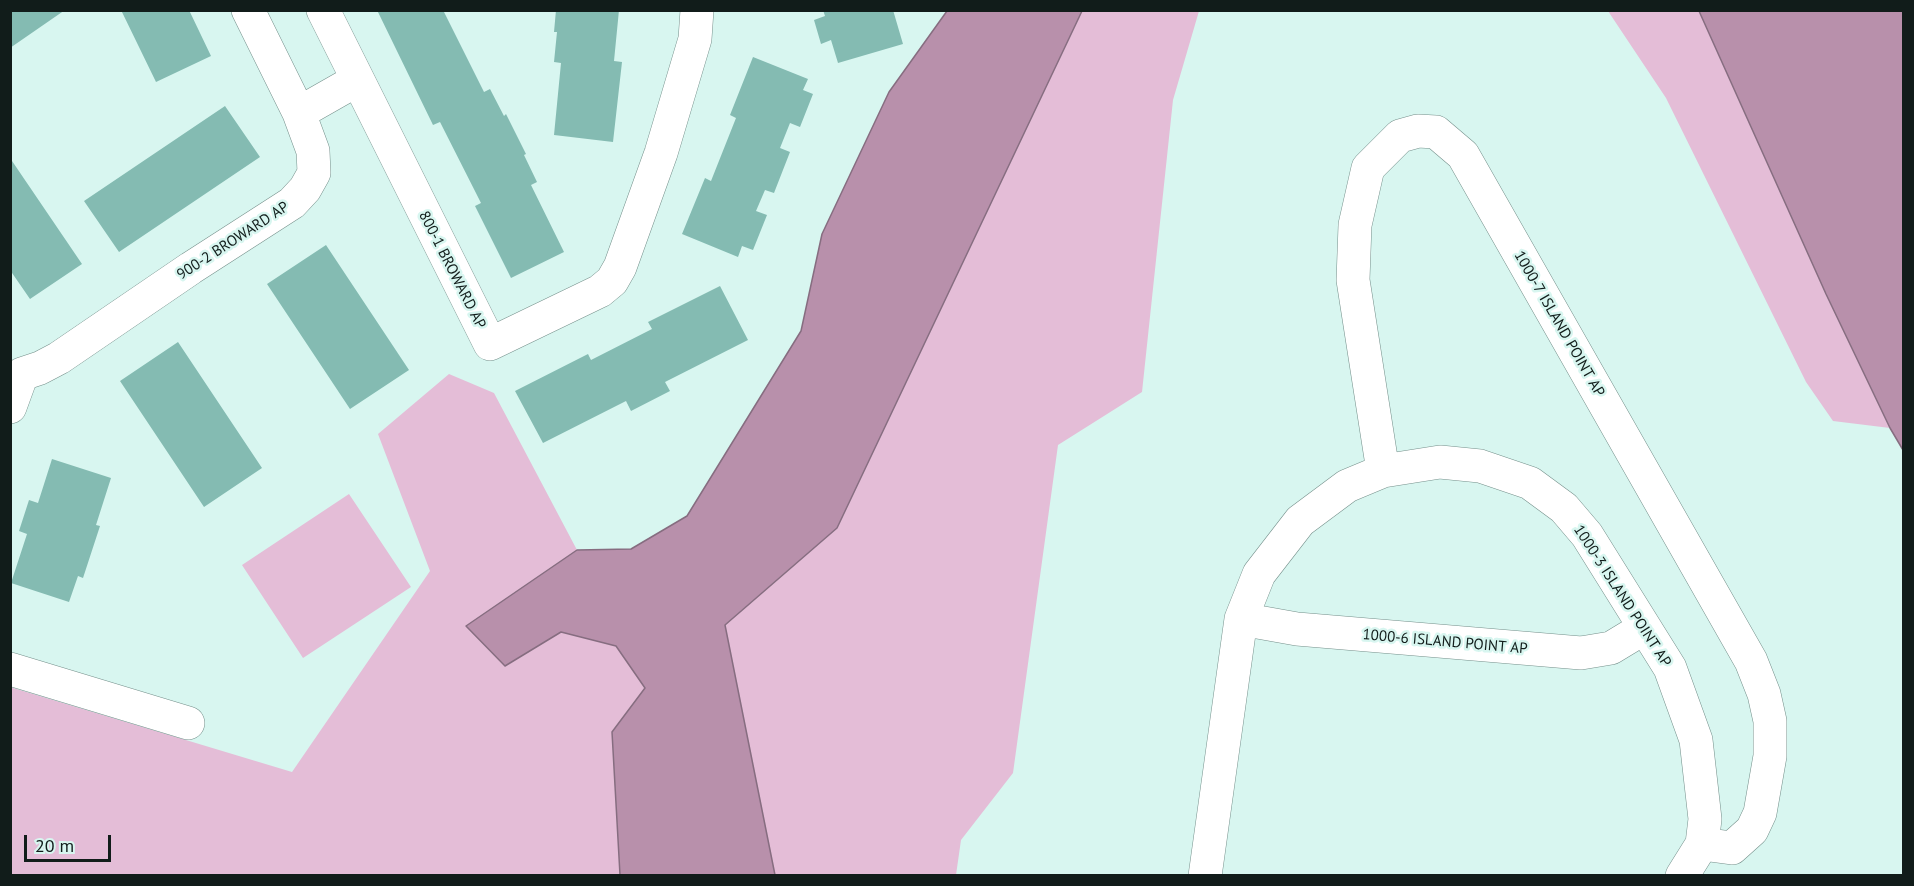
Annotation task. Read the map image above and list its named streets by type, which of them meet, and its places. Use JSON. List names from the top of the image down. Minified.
{"streets":{"street":["900-2 BROWARD AP","800-1 BROWARD AP","1000-7 ISLAND POINT AP","1000-3 ISLAND POINT AP","1000-6 ISLAND POINT AP"]},"crossings":[["1000-7 ISLAND POINT AP","1000-3 ISLAND POINT AP"],["1000-3 ISLAND POINT AP","1000-6 ISLAND POINT AP"]],"scale_bar":"20 m"}
